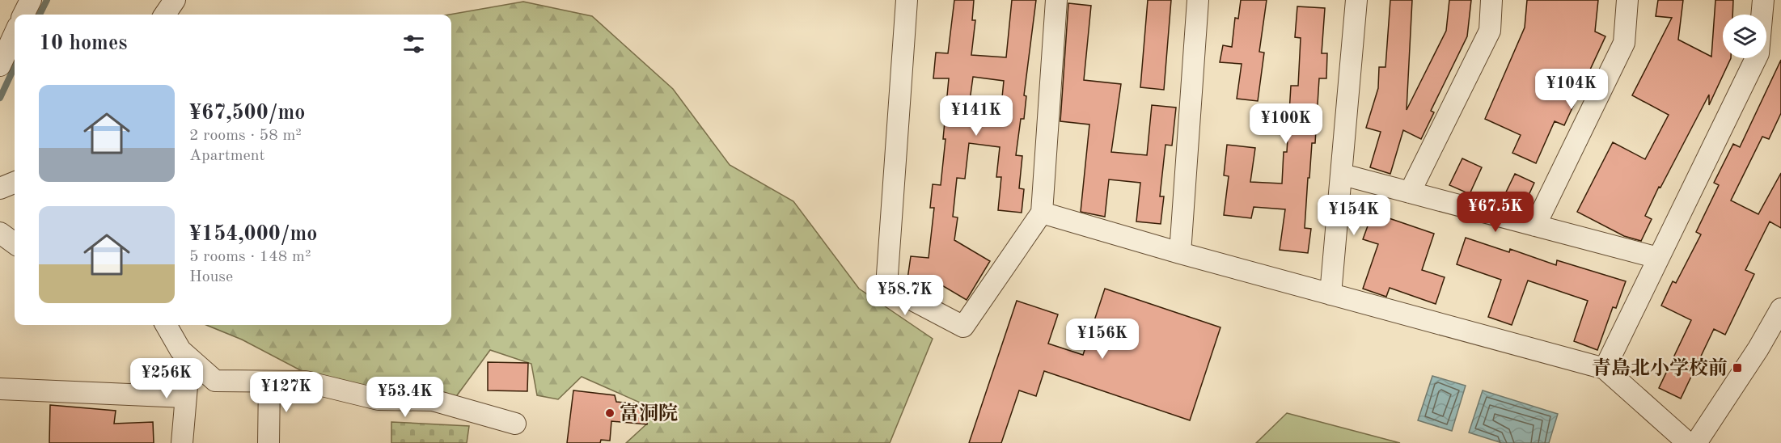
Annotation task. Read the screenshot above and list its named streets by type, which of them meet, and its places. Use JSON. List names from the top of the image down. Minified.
{"places":{"transit":["青島北小学校前"],"other":["富洞院"]},"page":{"heading":"10 homes","price":["¥104K","¥141K","¥100K","¥67.5K","¥154K","¥58.7K","¥156K","¥256K","¥127K","¥53.4K"],"list":[{"name":"¥67,500/mo","note":"2 rooms · 58 m² · Apartment"},{"name":"¥154,000/mo","note":"5 rooms · 148 m² · House"}]}}
